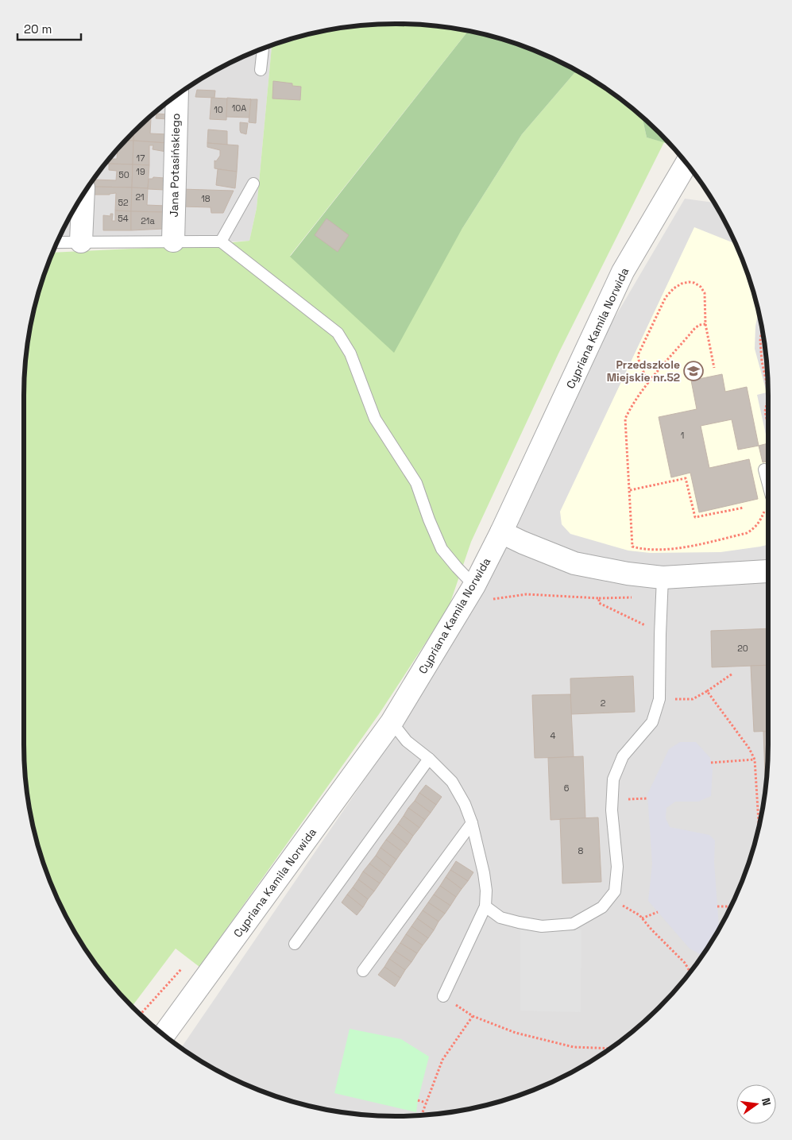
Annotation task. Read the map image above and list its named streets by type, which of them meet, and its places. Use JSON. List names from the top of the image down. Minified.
{"streets":{"street":["Jana Potasińskiego","Cypriana Kamila Norwida"]},"places":{"school or university":["Przedszkole Miejskie nr.52"]},"house_numbers":["10A","10","17","19","50","21","18","52","54","21a","1","20","2","4","6","8"],"scale_bar":"20 m","north":"right"}
